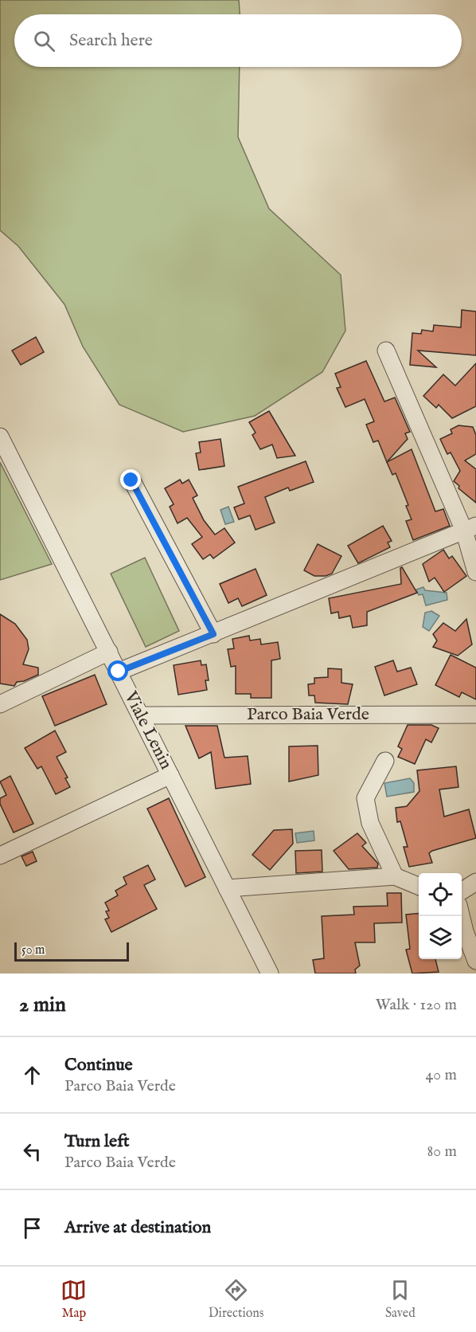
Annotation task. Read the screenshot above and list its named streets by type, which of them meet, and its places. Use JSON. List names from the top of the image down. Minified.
{"streets":{"street":["Parco Baia Verde","Viale Lenin"]},"crossings":[["Parco Baia Verde","Viale Lenin"]],"scale_bar":"50 m","page":{"search":"Search here","scale":"50 m","heading":["2 min","Walk · 120 m"],"list":[["Continue","Parco Baia Verde","40 m"],["Turn left","Parco Baia Verde","80 m"],"Arrive at destination"],"nav":["Map","Directions","Saved"]}}
